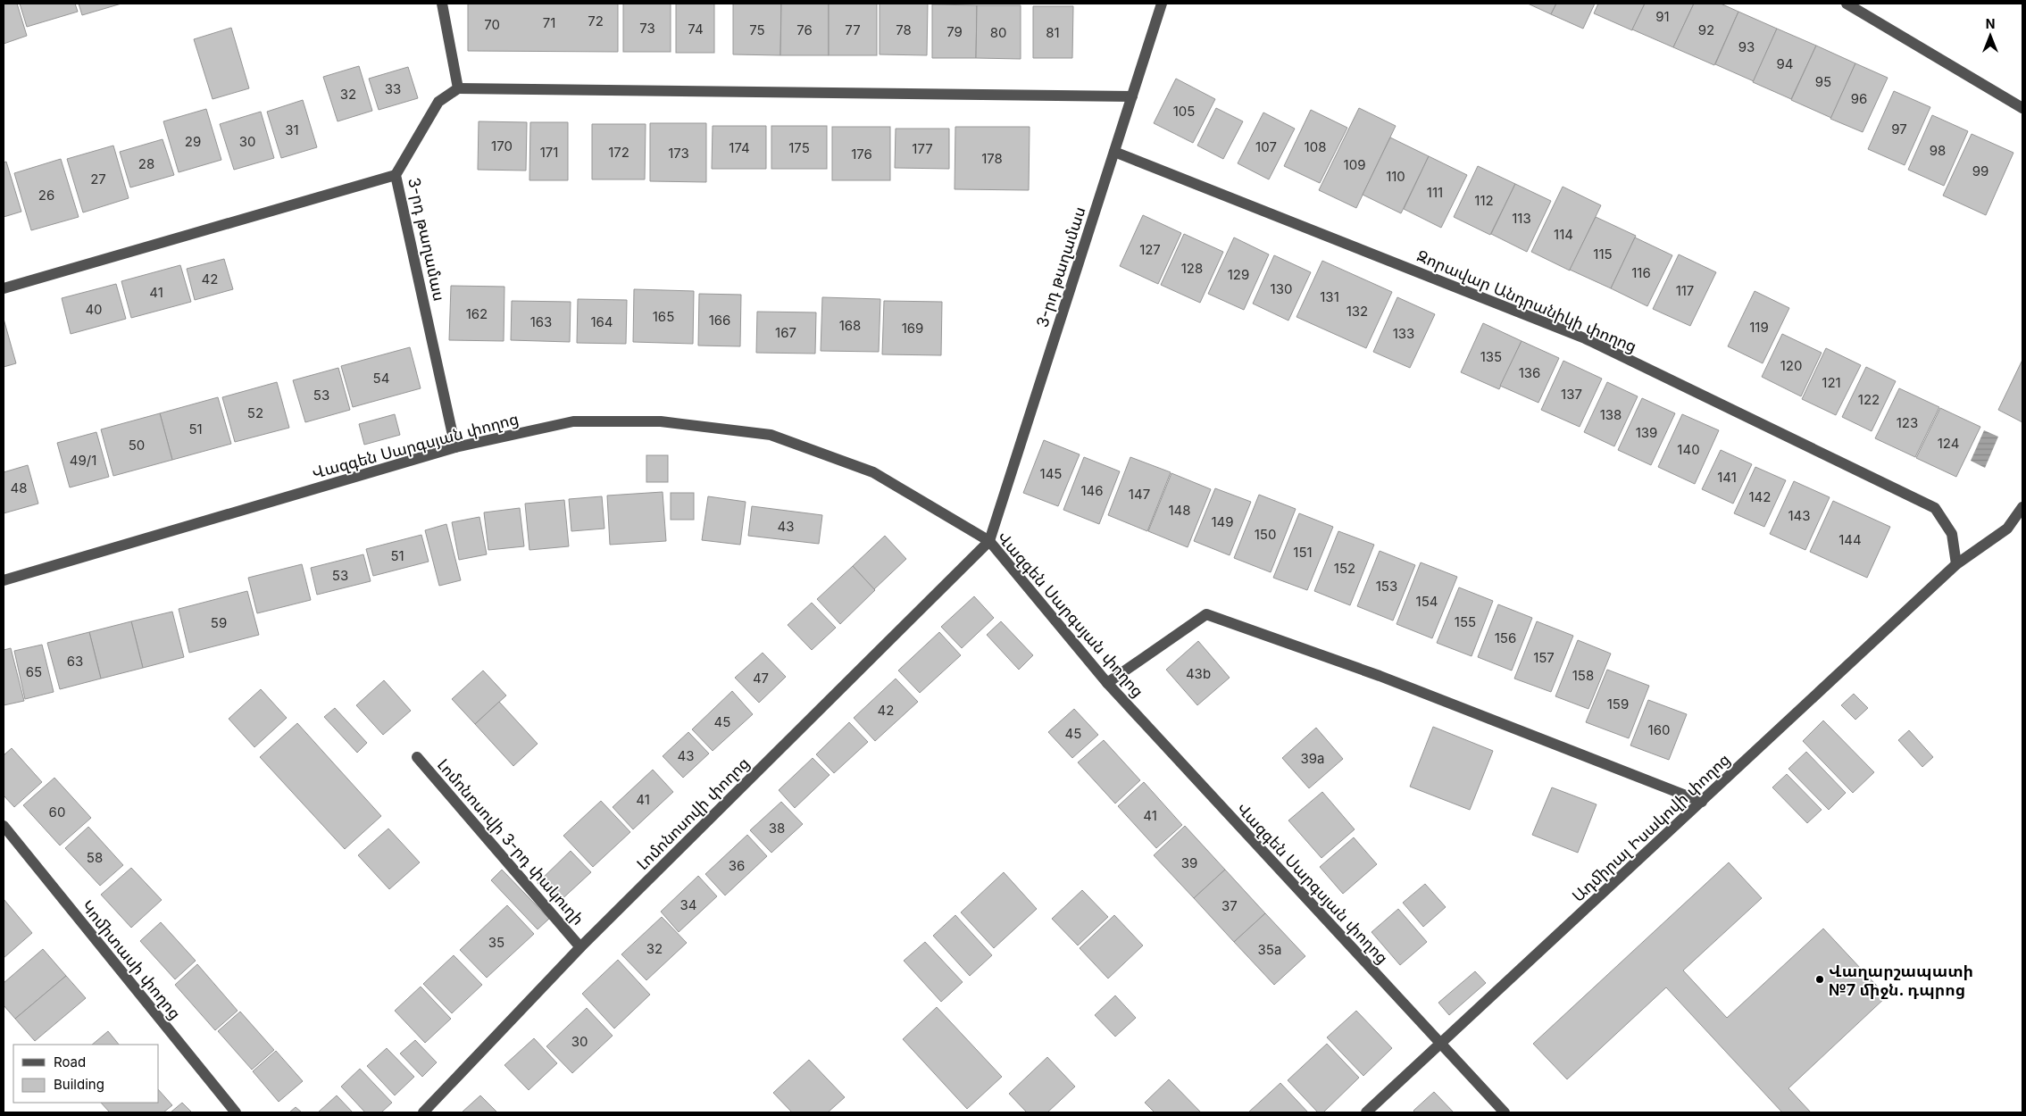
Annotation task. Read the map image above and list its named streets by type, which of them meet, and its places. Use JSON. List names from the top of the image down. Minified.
{"streets":{"street":["3-րդ թաղամաս","Զորավար Անդրանիկի փողոց","Վազգեն Սարգսյան փողոց","Լոմոնոսովի փողոց","Ադմիրալ Իսակովի փողոց","Լոմոնոսովի 3-րդ փակուղի","Կոմիտասի փողոց"]},"crossings":[["3-րդ թաղամաս","Զորավար Անդրանիկի փողոց"],["3-րդ թաղամաս","Վազգեն Սարգսյան փողոց"],["3-րդ թաղամաս","Լոմոնոսովի փողոց"],["Զորավար Անդրանիկի փողոց","Ադմիրալ Իսակովի փողոց"],["Վազգեն Սարգսյան փողոց","Լոմոնոսովի փողոց"],["Վազգեն Սարգսյան փողոց","Ադմիրալ Իսակովի փողոց"],["Լոմոնոսովի փողոց","Լոմոնոսովի 3-րդ փակուղի"]],"places":["Վաղարշապատի №7 միջն. դպրոց"],"house_numbers":["91","72","71","70","73","74","75","76","77","78","92","79","80","81","93","94","95","33","32","96","105","97","31","29","30","170","107","108","174","175","177","98","171","172","173","176","178","28","109","99","110","27","111","26","112","113","114","127","115","128","116","129","42","130","117","41","131","40","132","162","165","166","163","164","168","119","169","167","133","135","120","136","54","121","137","53","122","52","138","123","51","139","124","50","140","49/1","145","141","48","146","147","142","148","143","149","43","150","144","151","51","152","53","153","154","155","59","156","157","63","65","43b","158","47","159","42","45","160","45","43","39a","41","60","41","38","58","39","36","34","37","35","32","35а","30"],"legend":["Road","Building"],"north":"top"}
